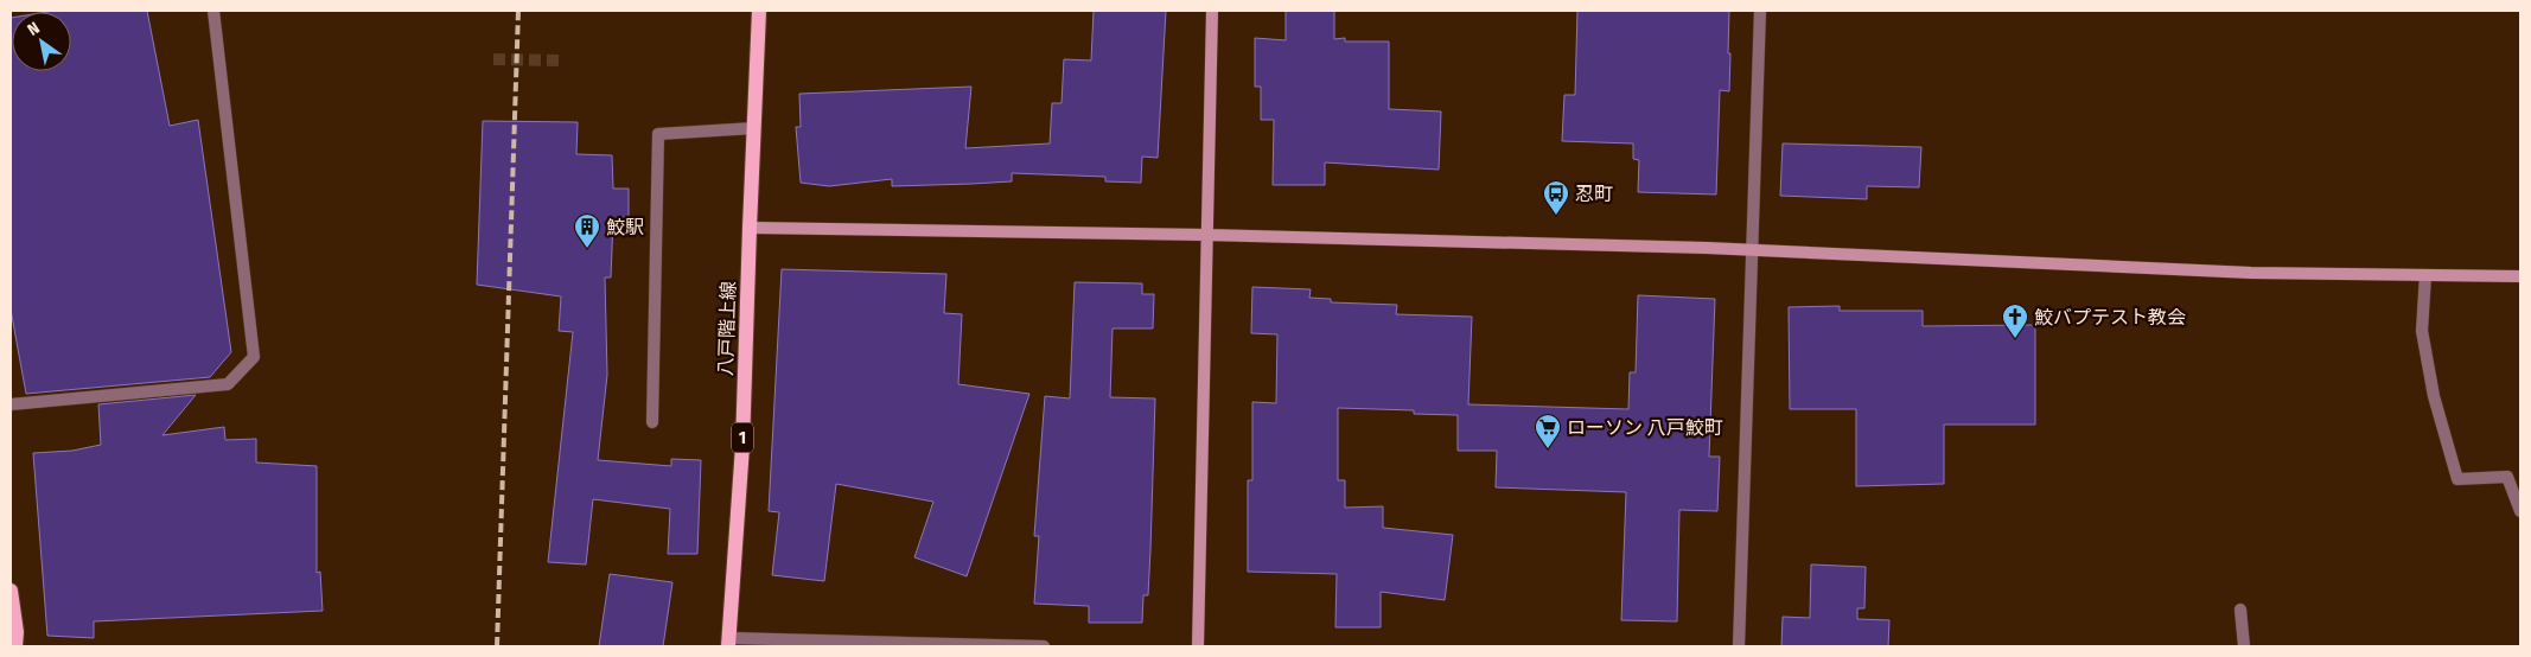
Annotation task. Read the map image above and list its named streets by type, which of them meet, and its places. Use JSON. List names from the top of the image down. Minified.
{"streets":{"main road":["八戸階上線","1"]},"places":{"bus stop":["忍町"],"building":["鮫駅"],"church":["鮫バプテスト教会"],"supermarket":["ローソン 八戸鮫町"]},"north":"top left"}
